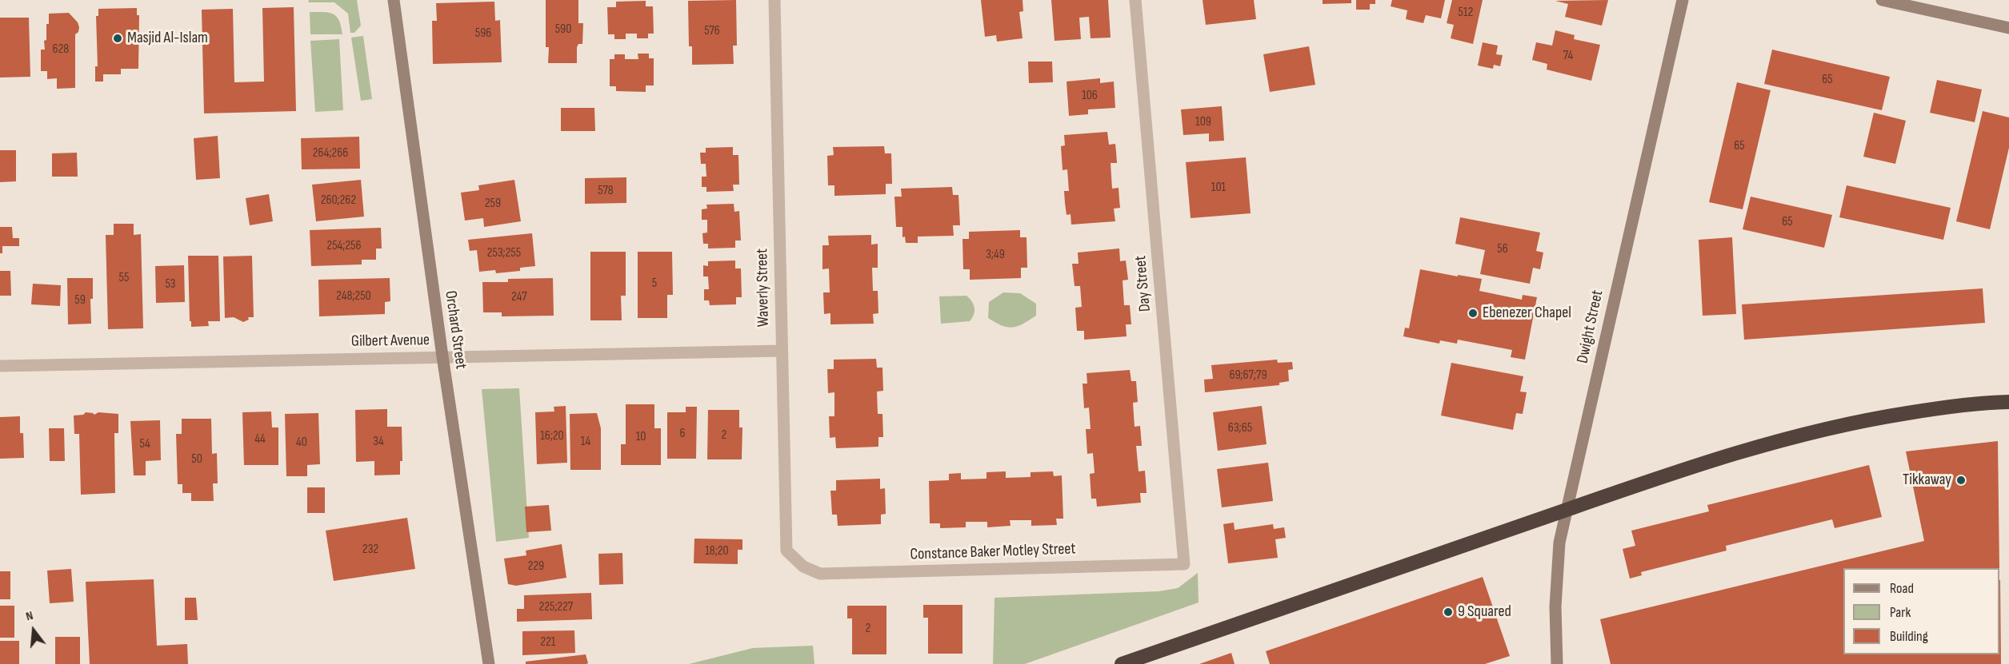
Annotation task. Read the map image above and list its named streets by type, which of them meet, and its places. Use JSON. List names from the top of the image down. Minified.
{"streets":{"main road":["Dwight Street","Orchard Street"],"street":["Day Street","Waverly Street","Gilbert Avenue","Constance Baker Motley Street"]},"crossings":[["Day Street","Constance Baker Motley Street"],["Waverly Street","Gilbert Avenue"],["Waverly Street","Constance Baker Motley Street"],["Orchard Street","Gilbert Avenue"]],"places":["Masjid Al-Islam","Ebenezer Chapel","Tikkaway","9 Squared"],"house_numbers":["512","590","576","596","628","74","65","106","109","65","264;266","101","578","260;262","259","65","254;256","56","253;255","3;49","55","5","53","248;250","247","59","69;67;79","63;65","6","2","16;20","10","44","34","14","40","54","50","232","18;20","229","225;227","2","221"],"legend":["Road","Park","Building"],"north":"top"}
